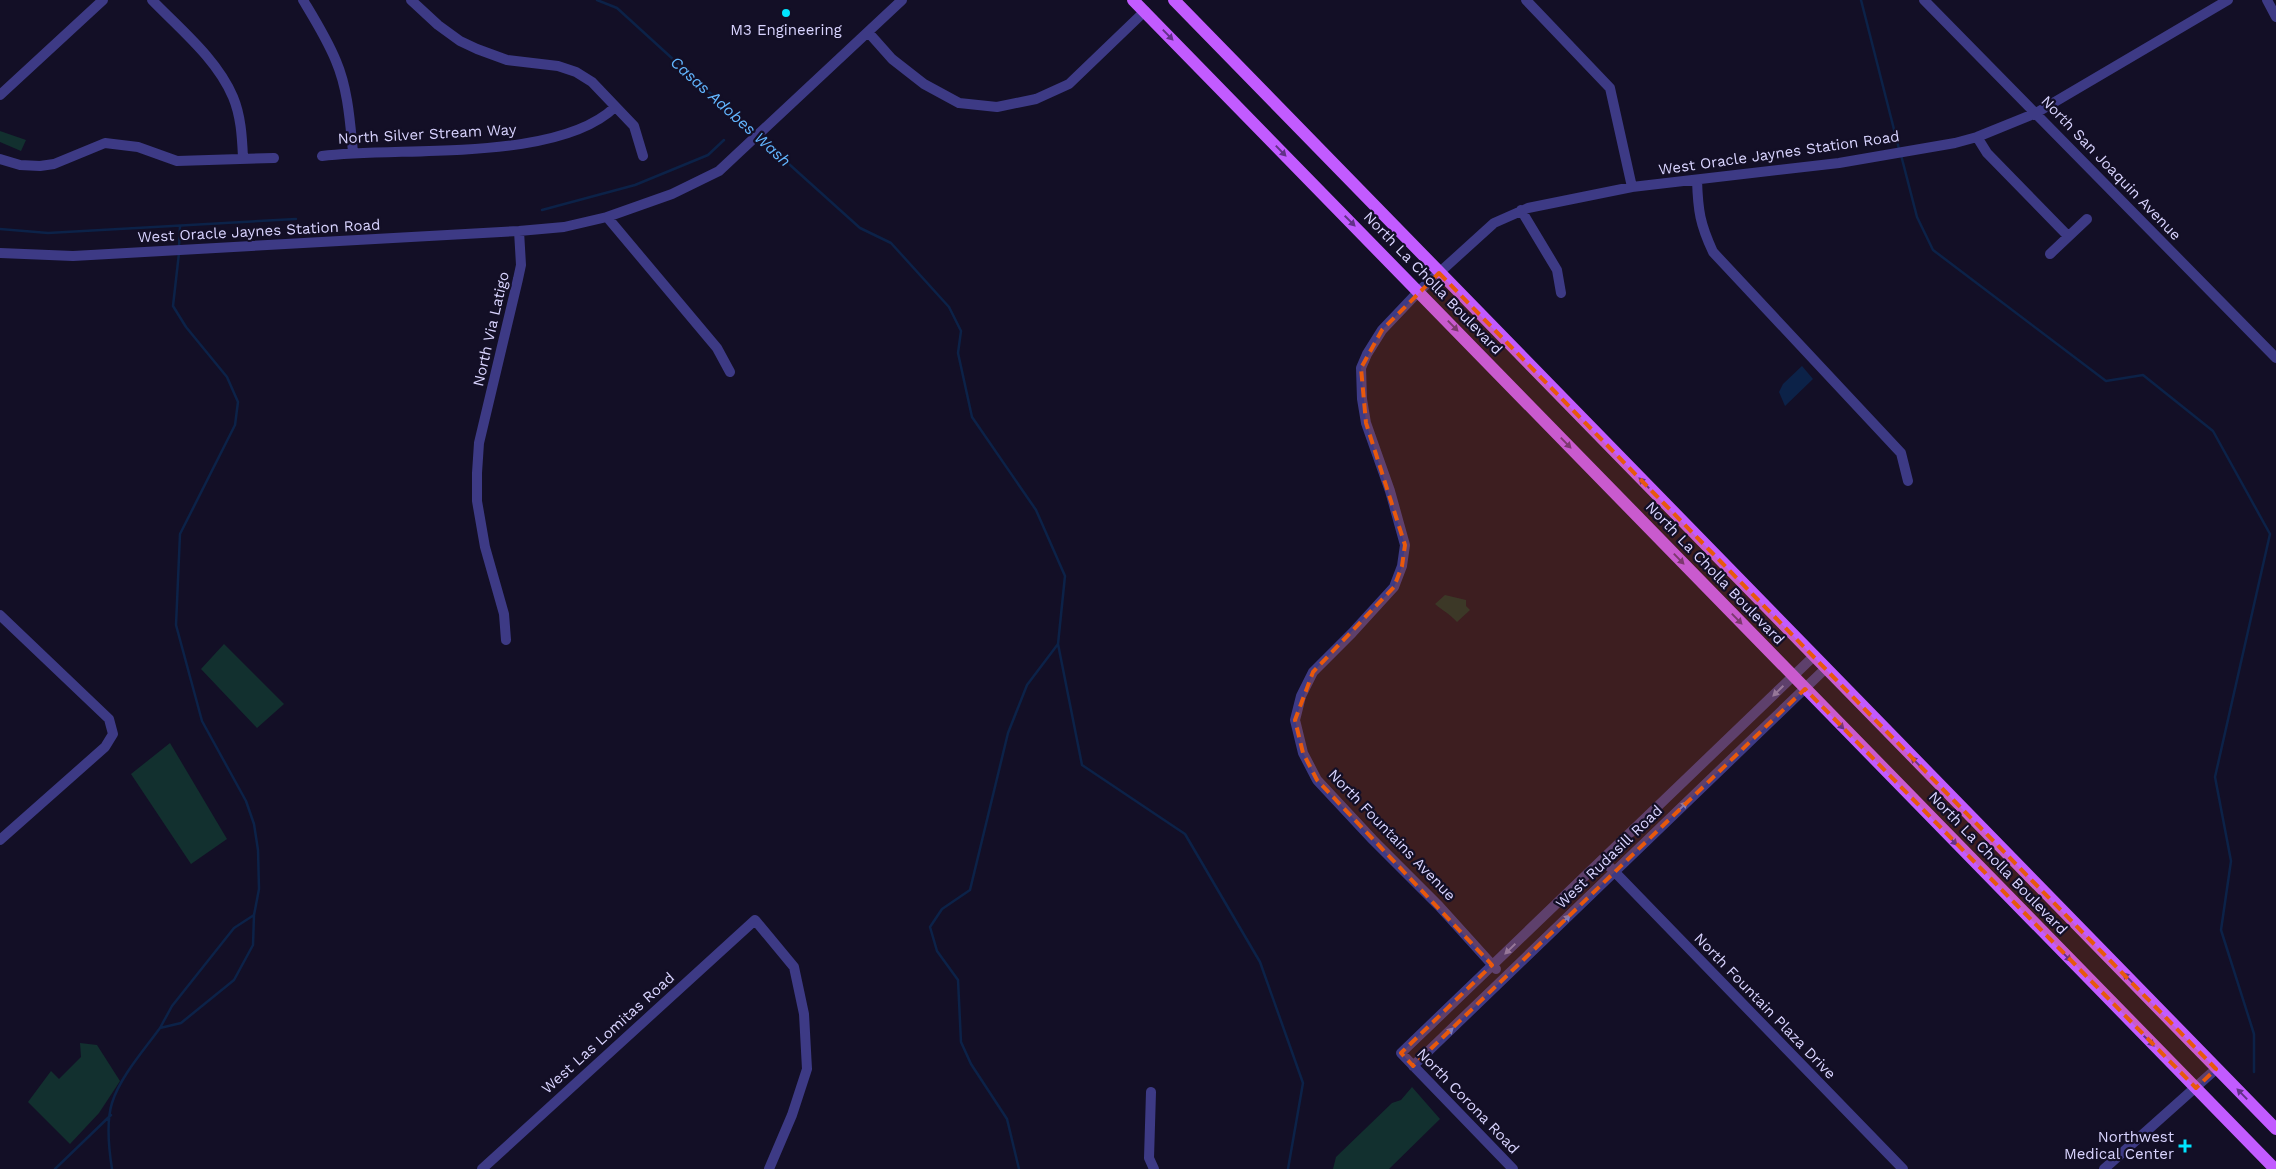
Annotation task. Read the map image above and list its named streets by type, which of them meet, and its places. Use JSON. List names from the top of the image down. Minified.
{"streets":{"main road":["North La Cholla Boulevard"],"street":["North Silver Stream Way","West Oracle Jaynes Station Road","North San Joaquin Avenue","North Via Latigo","North Fountains Avenue","West Rudasill Road","North Fountain Plaza Drive","West Las Lomitas Road","North Corona Road"]},"crossings":[["West Oracle Jaynes Station Road","North San Joaquin Avenue"],["West Oracle Jaynes Station Road","North La Cholla Boulevard"],["West Oracle Jaynes Station Road","North Via Latigo"],["West Oracle Jaynes Station Road","North Fountains Avenue"],["North La Cholla Boulevard","North Fountains Avenue"],["North La Cholla Boulevard","West Rudasill Road"],["North Fountains Avenue","West Rudasill Road"],["West Rudasill Road","North Fountain Plaza Drive"],["West Rudasill Road","North Corona Road"]],"water":["Casas Adobes Wash"],"places":{"other":["M3 Engineering"],"health":["Northwest Medical Center"]}}
